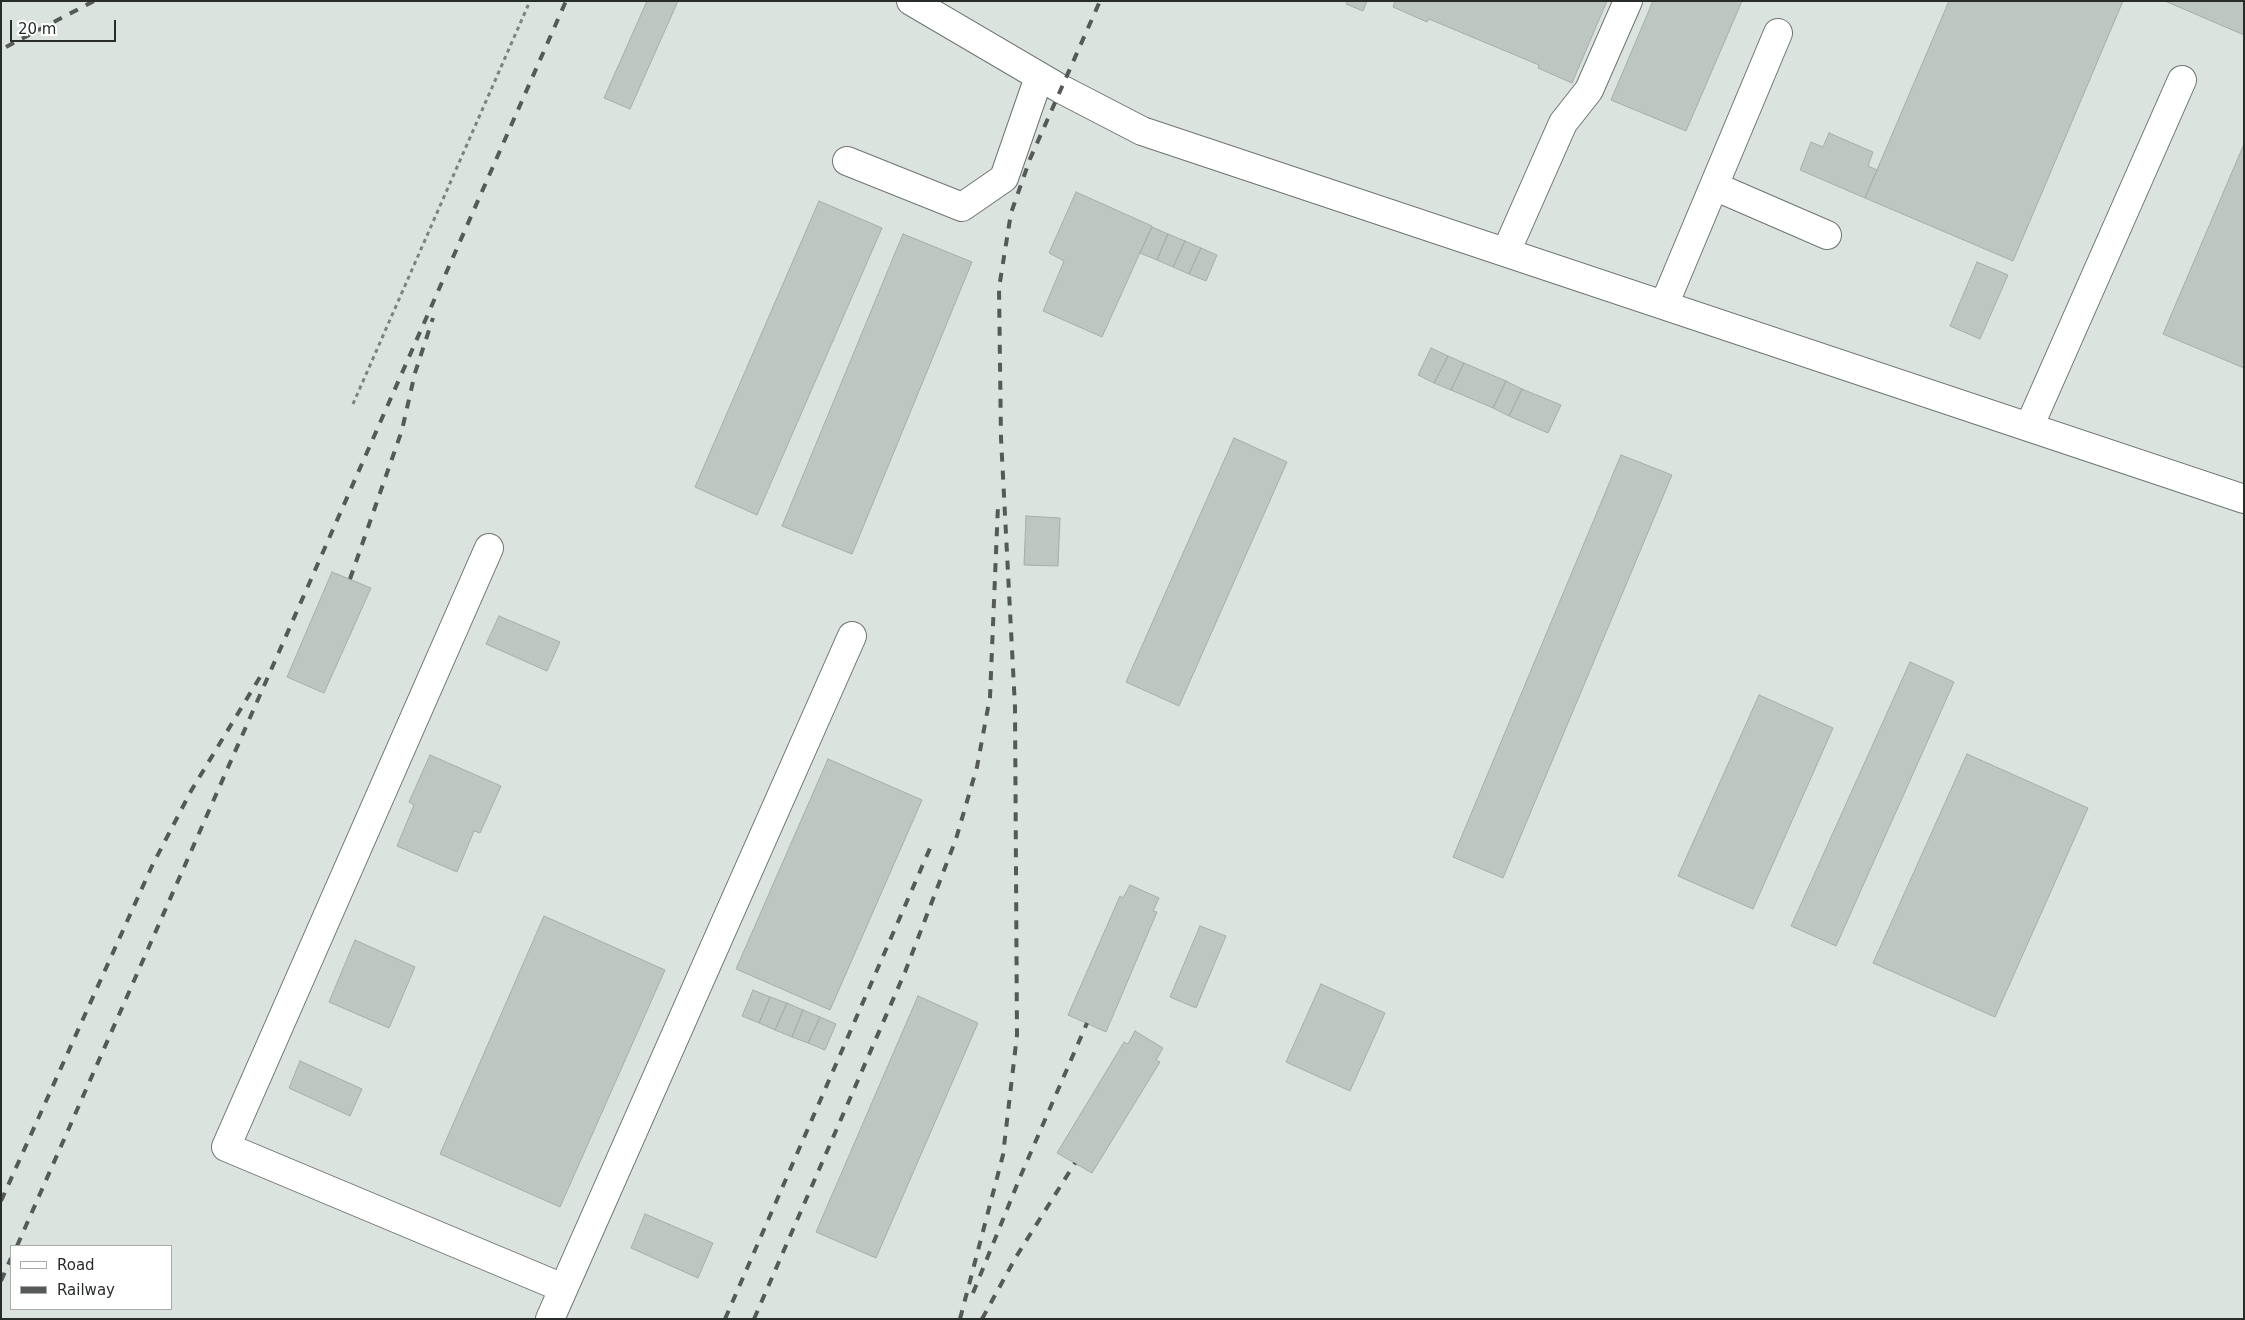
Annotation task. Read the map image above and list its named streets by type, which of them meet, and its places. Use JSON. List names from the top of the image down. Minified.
{"legend":["Road","Railway"],"scale_bar":"20 m"}
